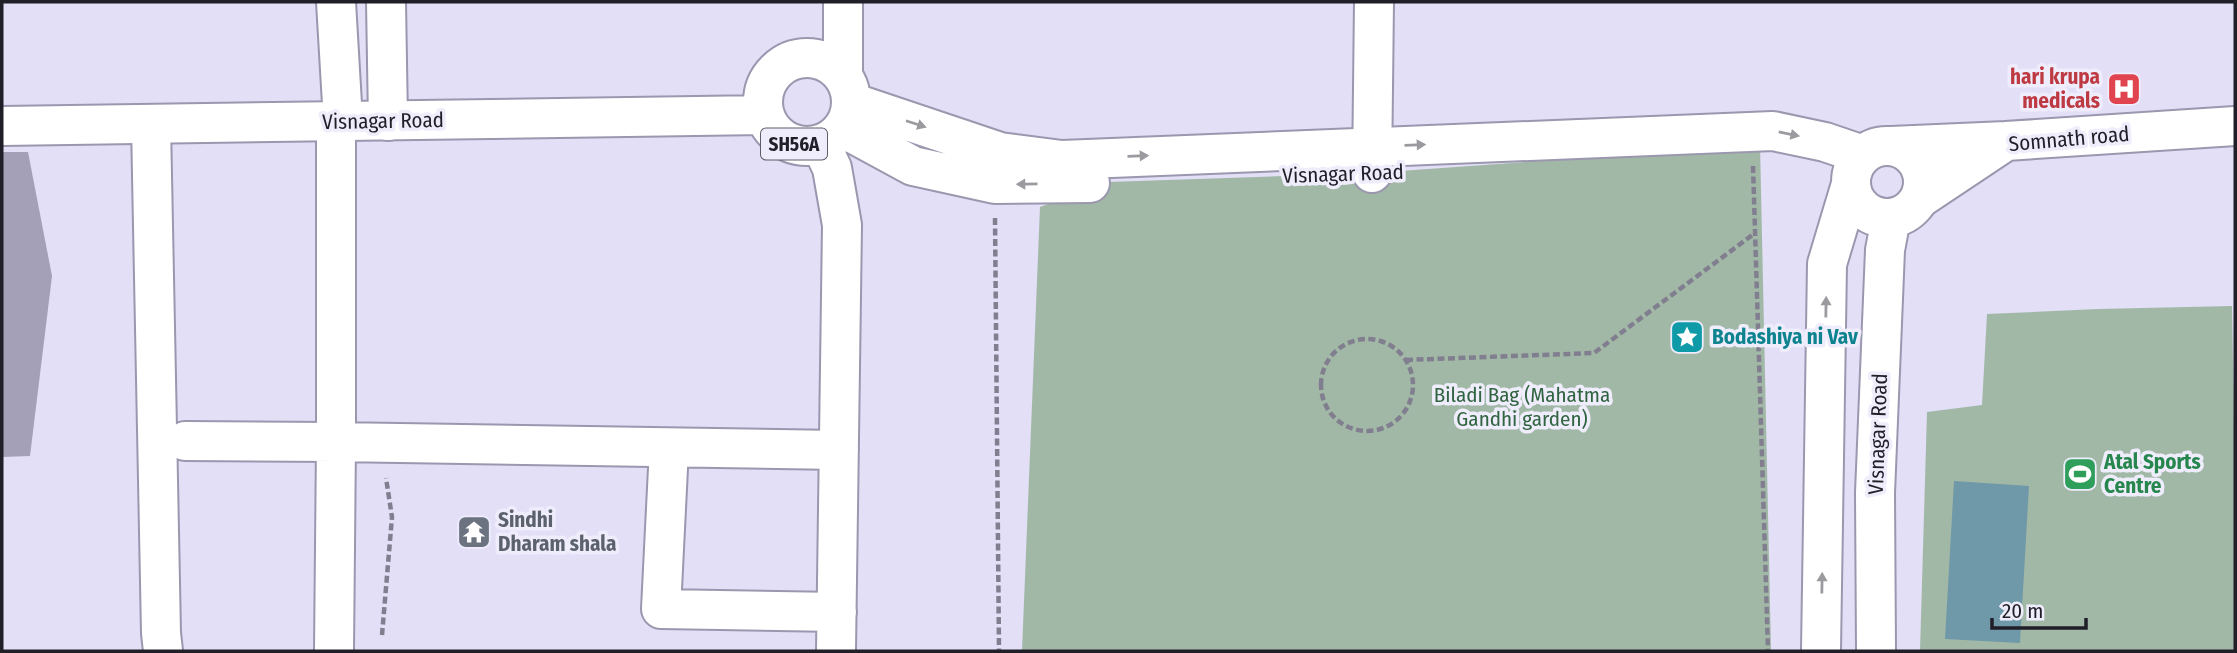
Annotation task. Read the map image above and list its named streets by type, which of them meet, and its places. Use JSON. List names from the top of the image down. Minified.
{"streets":{"main road":["Visnagar Road","Somnath road","SH56A"]},"crossings":[["Visnagar Road","Somnath road"],["Visnagar Road","SH56A"]],"parks":["Biladi Bag (Mahatma Gandhi garden)"],"places":{"hospital":["hari krupa medicals"],"place":["Bodashiya ni Vav"],"sports":["Atal Sports Centre"],"temple":["Sindhi Dharam shala"]},"scale_bar":"20 m"}
